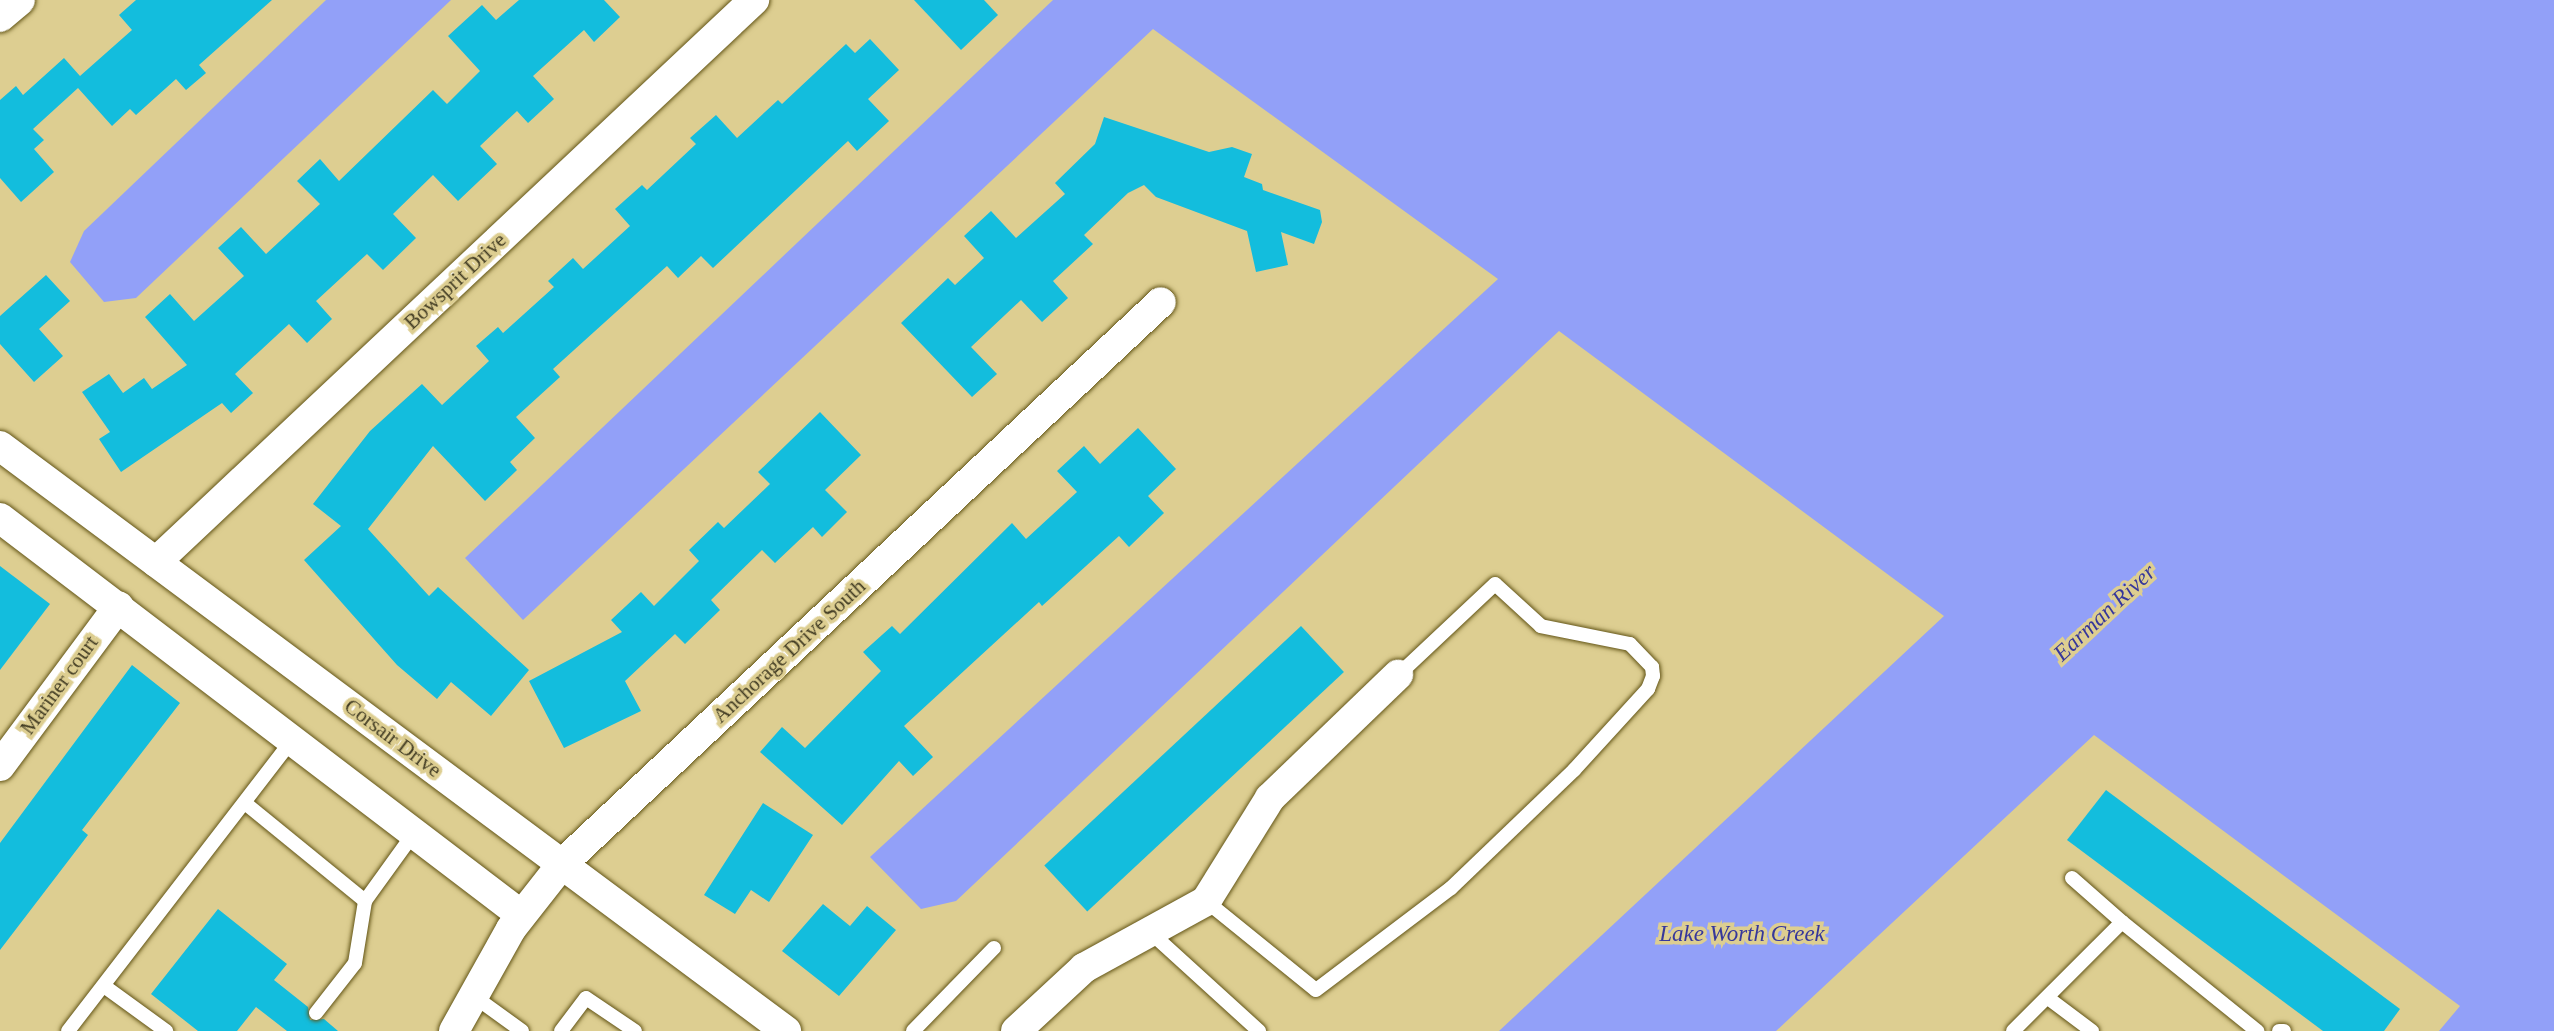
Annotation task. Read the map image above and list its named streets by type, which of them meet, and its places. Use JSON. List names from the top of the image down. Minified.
{"streets":{"street":["Bowsprit Drive","Anchorage Drive South","Mariner court","Corsair Drive"]},"crossings":[["Bowsprit Drive","Corsair Drive"],["Anchorage Drive South","Corsair Drive"]],"water":["Earman River","Lake Worth Creek"]}
